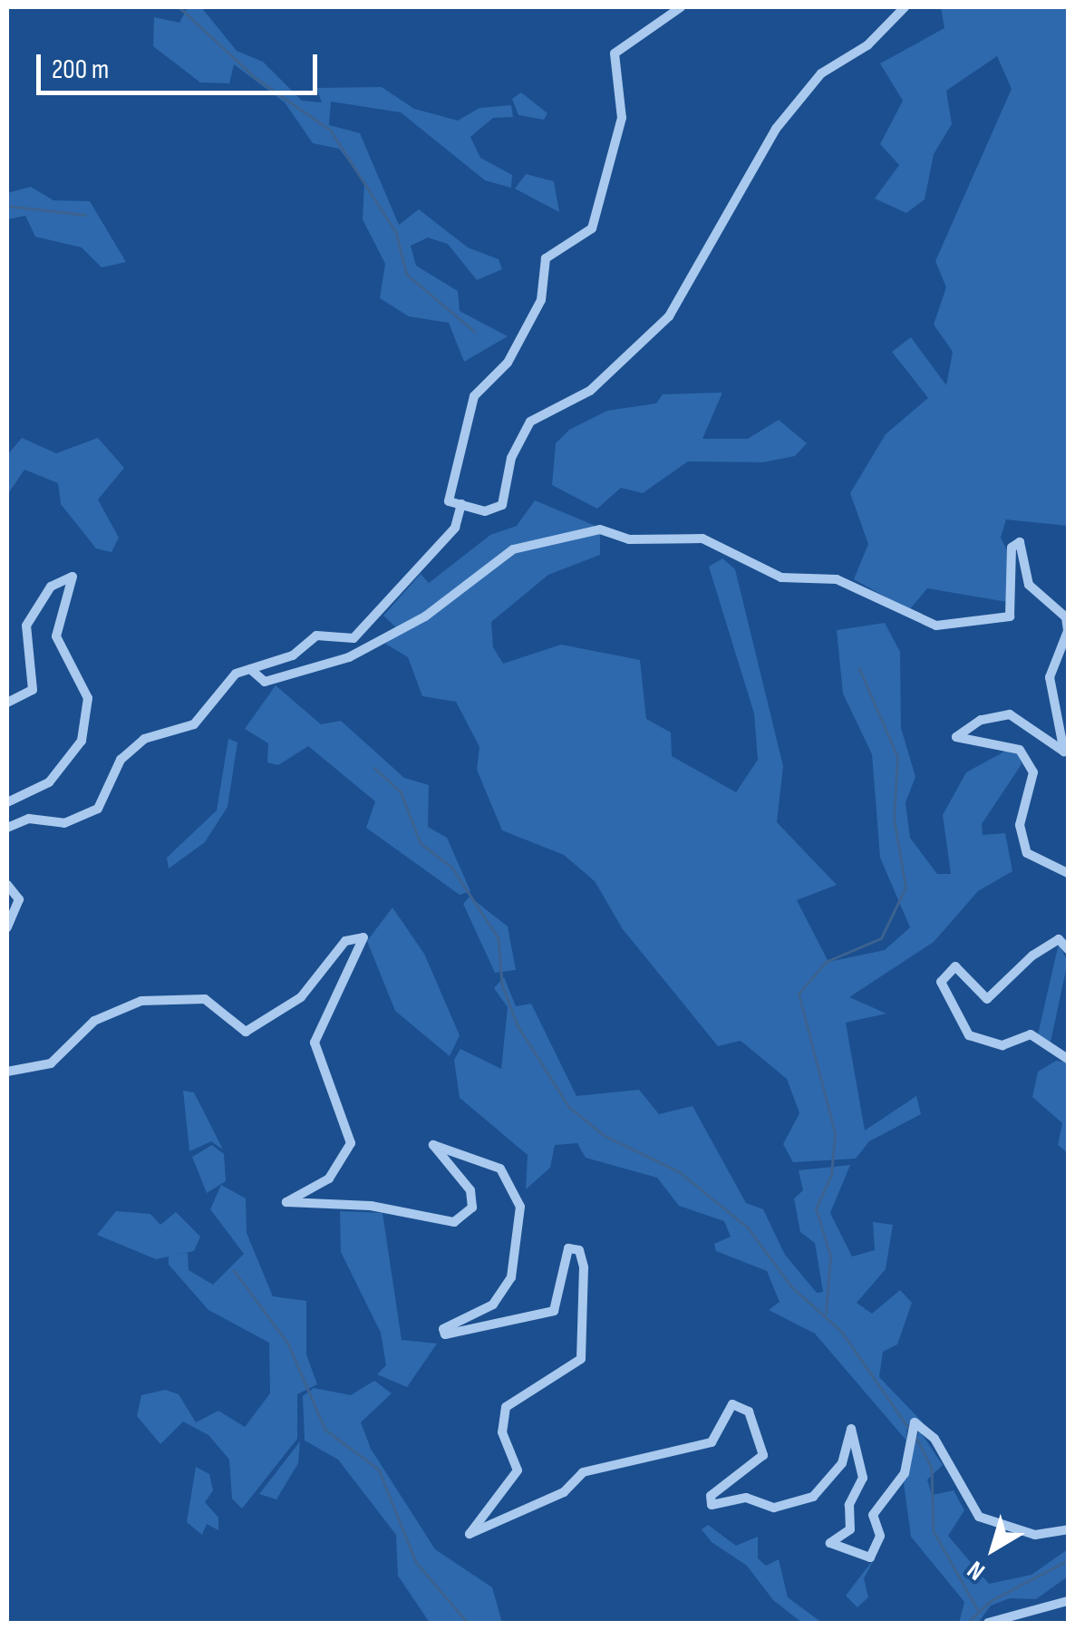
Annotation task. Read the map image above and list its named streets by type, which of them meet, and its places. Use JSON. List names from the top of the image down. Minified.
{"scale_bar":"200 m","north":"bottom left"}
